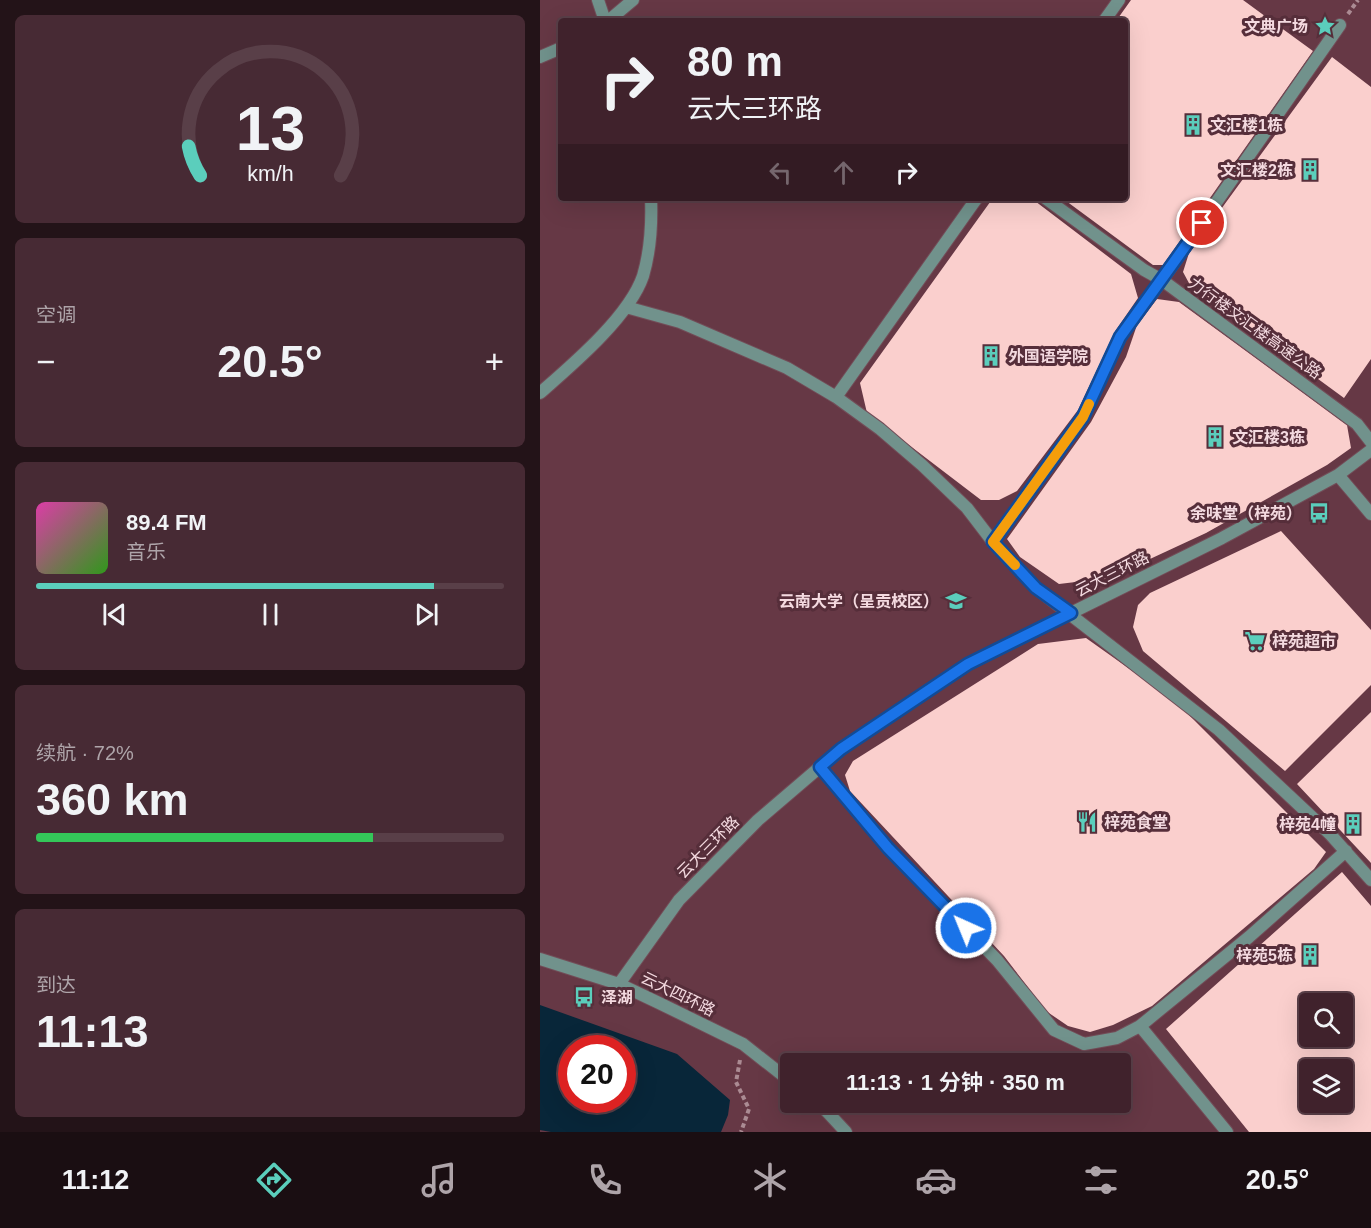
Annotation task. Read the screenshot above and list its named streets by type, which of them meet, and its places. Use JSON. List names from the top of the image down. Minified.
{"streets":{"lane":["力行楼文汇楼高速公路","云大三环路","云大四环路"]},"crossings":[["云大三环路","云大四环路"]],"places":{"place":["文典广场"],"building":["文汇楼1栋","文汇楼2栋","外国语学院","文汇楼3栋","梓苑4幢","梓苑5栋"],"bus stop":["余味堂（梓苑）","泽湖"],"school or university":["云南大学（呈贡校区）"],"supermarket":["梓苑超市"],"restaurant":["梓苑食堂"]},"page":{"turn":["80 m","云大三环路"],"tile":["空调",["续航 · 72%","360 km"],["到达","11:13"]],"heat":["−","20.5°","+"],"song":["89.4 FM","音乐"],"limit":"20","trip":"11:13 · 1 分钟 · 350 m","tabs":["11:12","20.5°"],"gauge":["13","km/h"]}}
